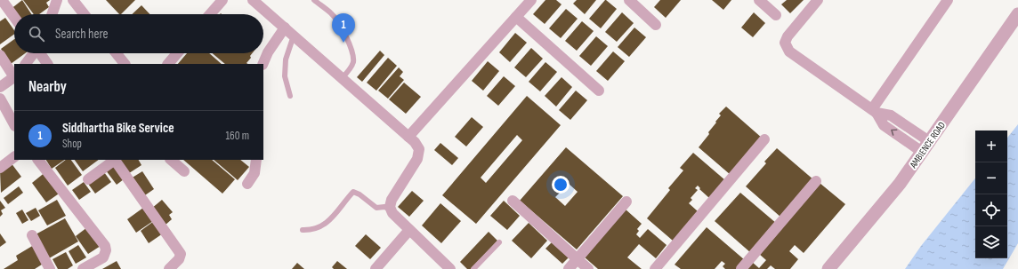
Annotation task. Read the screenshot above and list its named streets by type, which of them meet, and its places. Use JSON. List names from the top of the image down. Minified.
{"streets":{"street":["AMBIENCE ROAD"]},"page":{"pins":"1","search":"Search here","heading":"Nearby","list":[{"mark":"1","name":"Siddhartha Bike Service","note":"Shop","value":"160 m"}],"map_buttons":["+","−"]}}
